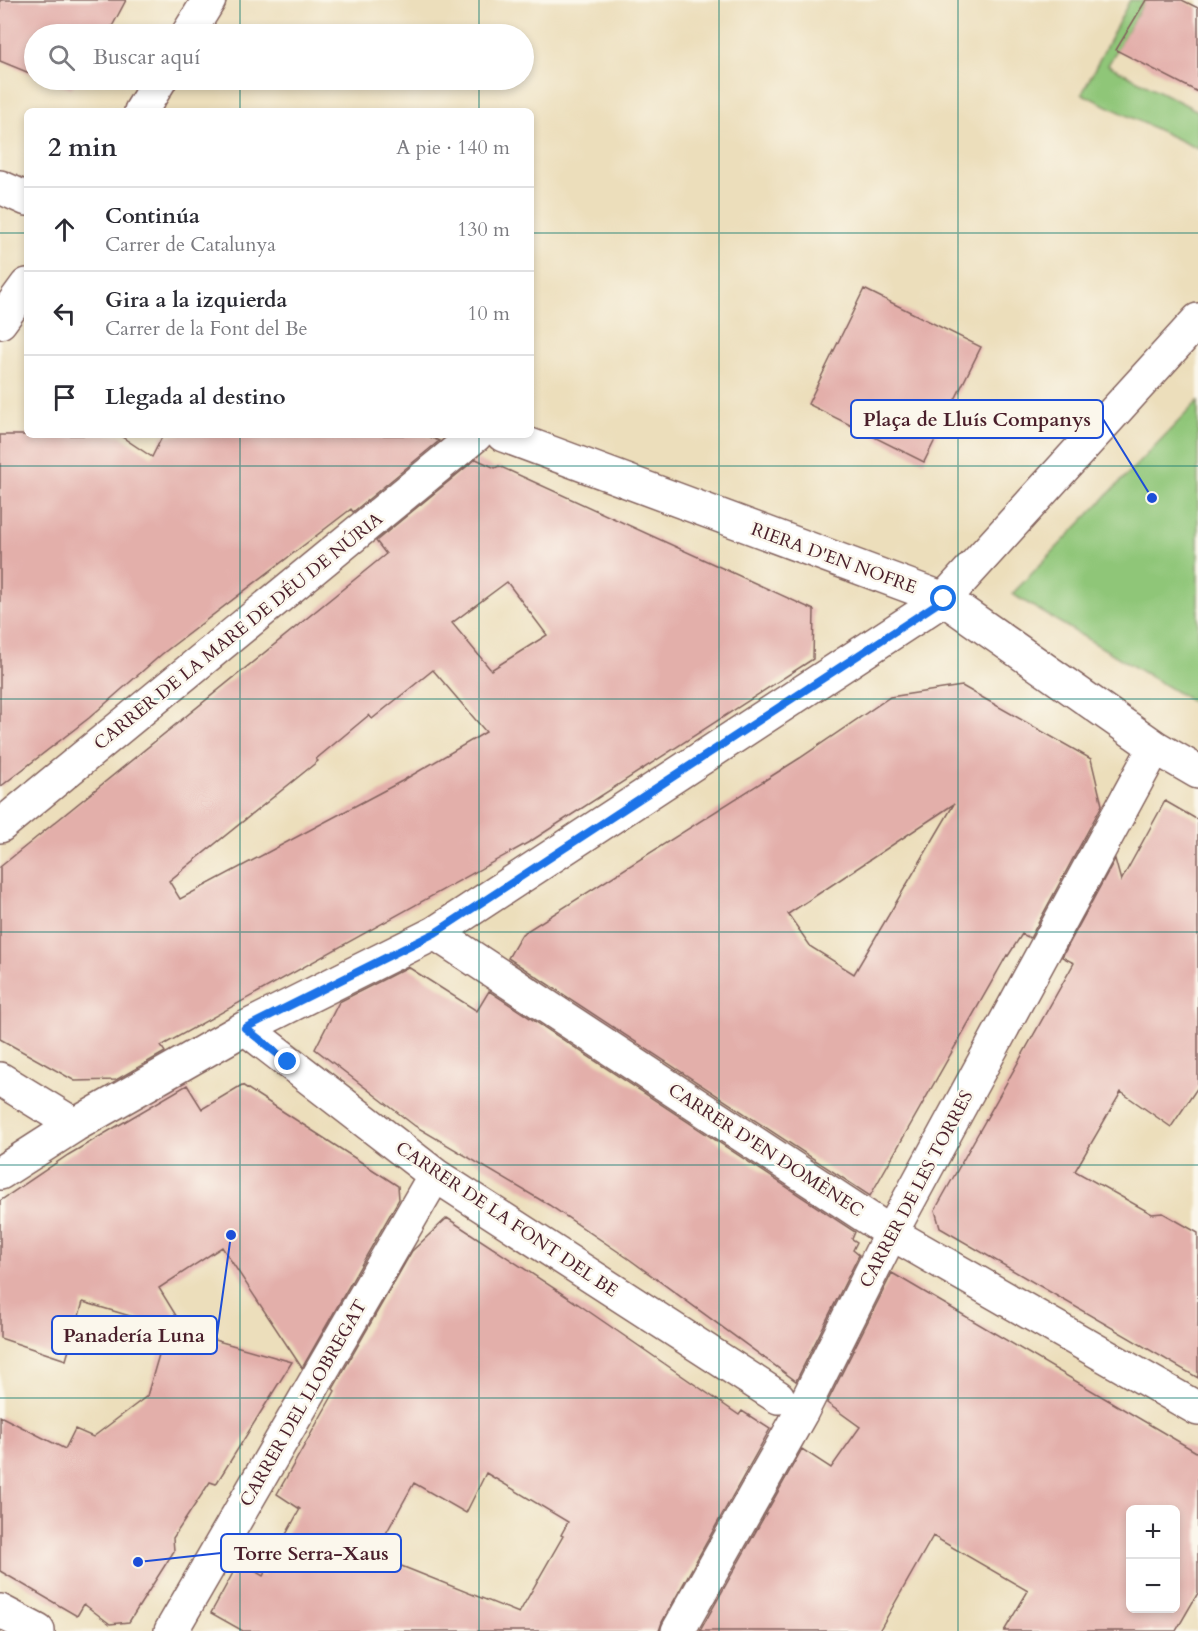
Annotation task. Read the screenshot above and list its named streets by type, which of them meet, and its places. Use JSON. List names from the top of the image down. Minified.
{"streets":{"street":["RIERA D'EN NOFRE","CARRER DE LA MARE DE DÉU DE NÚRIA","CARRER D'EN DOMÈNEC","CARRER DE LES TORRES","CARRER DE LA FONT DEL BE","CARRER DEL LLOBREGAT"]},"crossings":[["RIERA D'EN NOFRE","CARRER DE LES TORRES"],["CARRER D'EN DOMÈNEC","CARRER DE LES TORRES"],["CARRER DE LA FONT DEL BE","CARRER DEL LLOBREGAT"]],"places":["Plaça de Lluís Companys","Panadería Luna","Torre Serra-Xaus"],"page":{"search":"Buscar aquí","heading":["2 min","A pie · 140 m"],"list":[["Continúa","Carrer de Catalunya","130 m"],["Gira a la izquierda","Carrer de la Font del Be","10 m"],"Llegada al destino"],"map_buttons":["+","−"]}}
